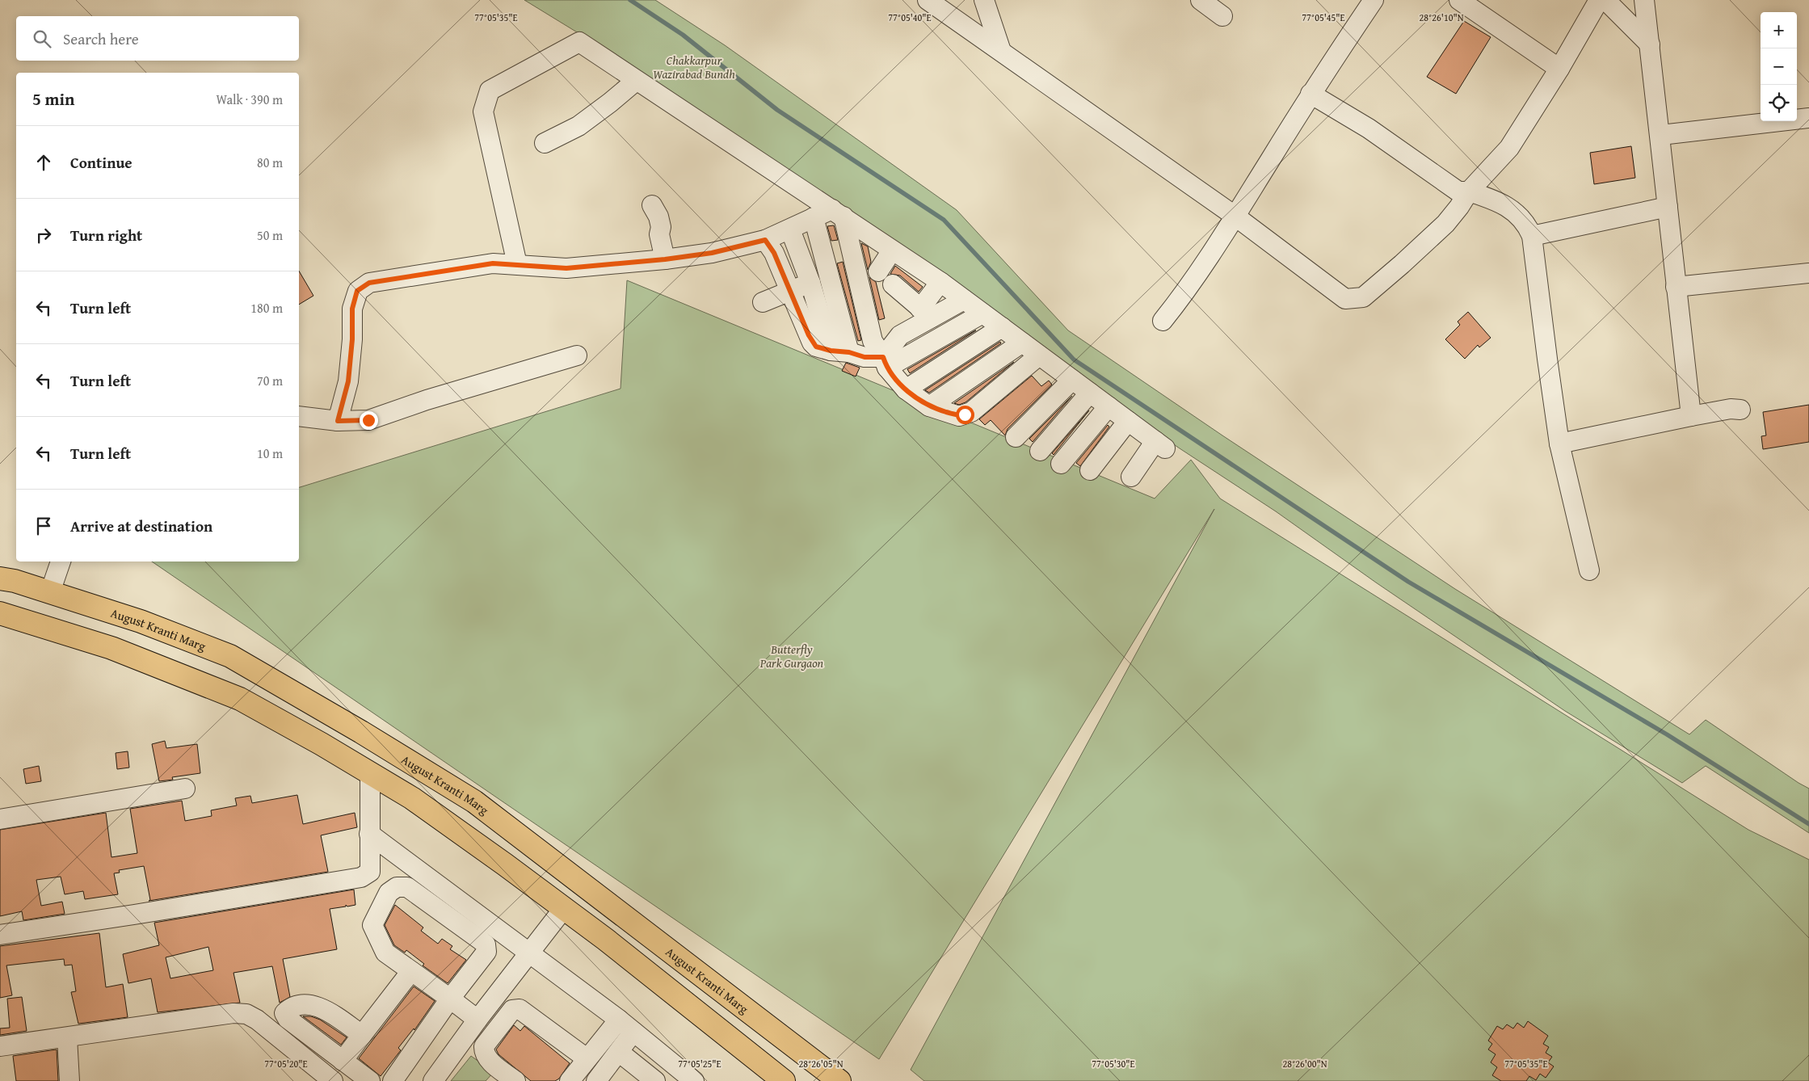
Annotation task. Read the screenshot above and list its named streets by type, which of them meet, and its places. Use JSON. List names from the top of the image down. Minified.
{"streets":{"main road":["August Kranti Marg"]},"parks":["Chakkarpur Wazirabad Bundh","Butterfly Park Gurgaon"],"page":{"map_buttons":["+","−"],"search":"Search here","heading":["5 min","Walk · 390 m"],"list":[["Continue","80 m"],["Turn right","50 m"],["Turn left","180 m"],["Turn left","70 m"],["Turn left","10 m"],"Arrive at destination"]},"coordinates":["28°26'10\"N","77°05'35\"E","77°05'40\"E","77°05'45\"E","77°05'20\"E","77°05'25\"E","77°05'30\"E","28°26'05\"N","28°26'00\"N"]}
